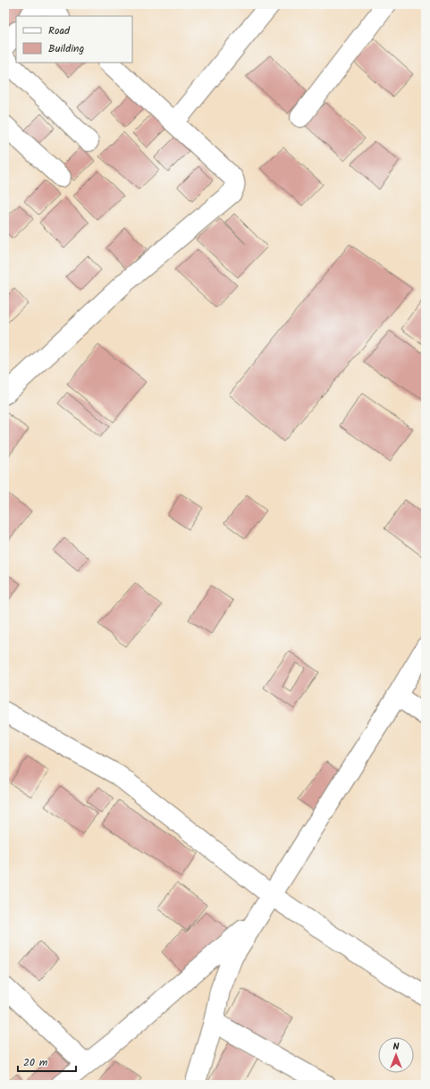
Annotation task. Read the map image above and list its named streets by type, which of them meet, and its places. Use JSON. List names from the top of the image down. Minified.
{"legend":["Road","Building"],"scale_bar":"20 m","north":"top"}
